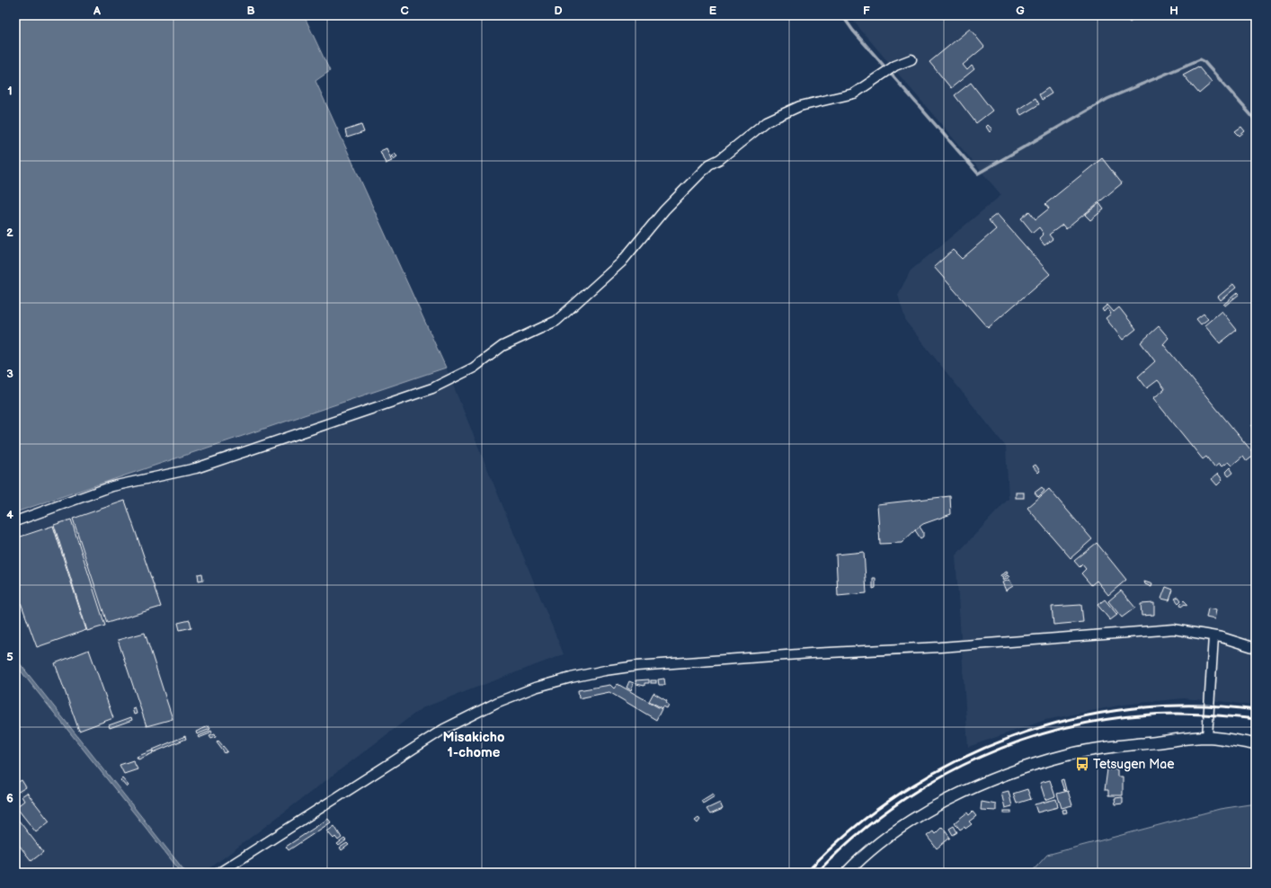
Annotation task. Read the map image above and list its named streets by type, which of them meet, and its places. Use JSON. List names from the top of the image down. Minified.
{"districts":["Misakicho 1-chome"],"places":{"bus stop":["Tetsugen Mae"]},"grid":{"columns":["A","B","C","D","E","F","G","H"],"rows":["1","2","3","4","5","6"]}}
